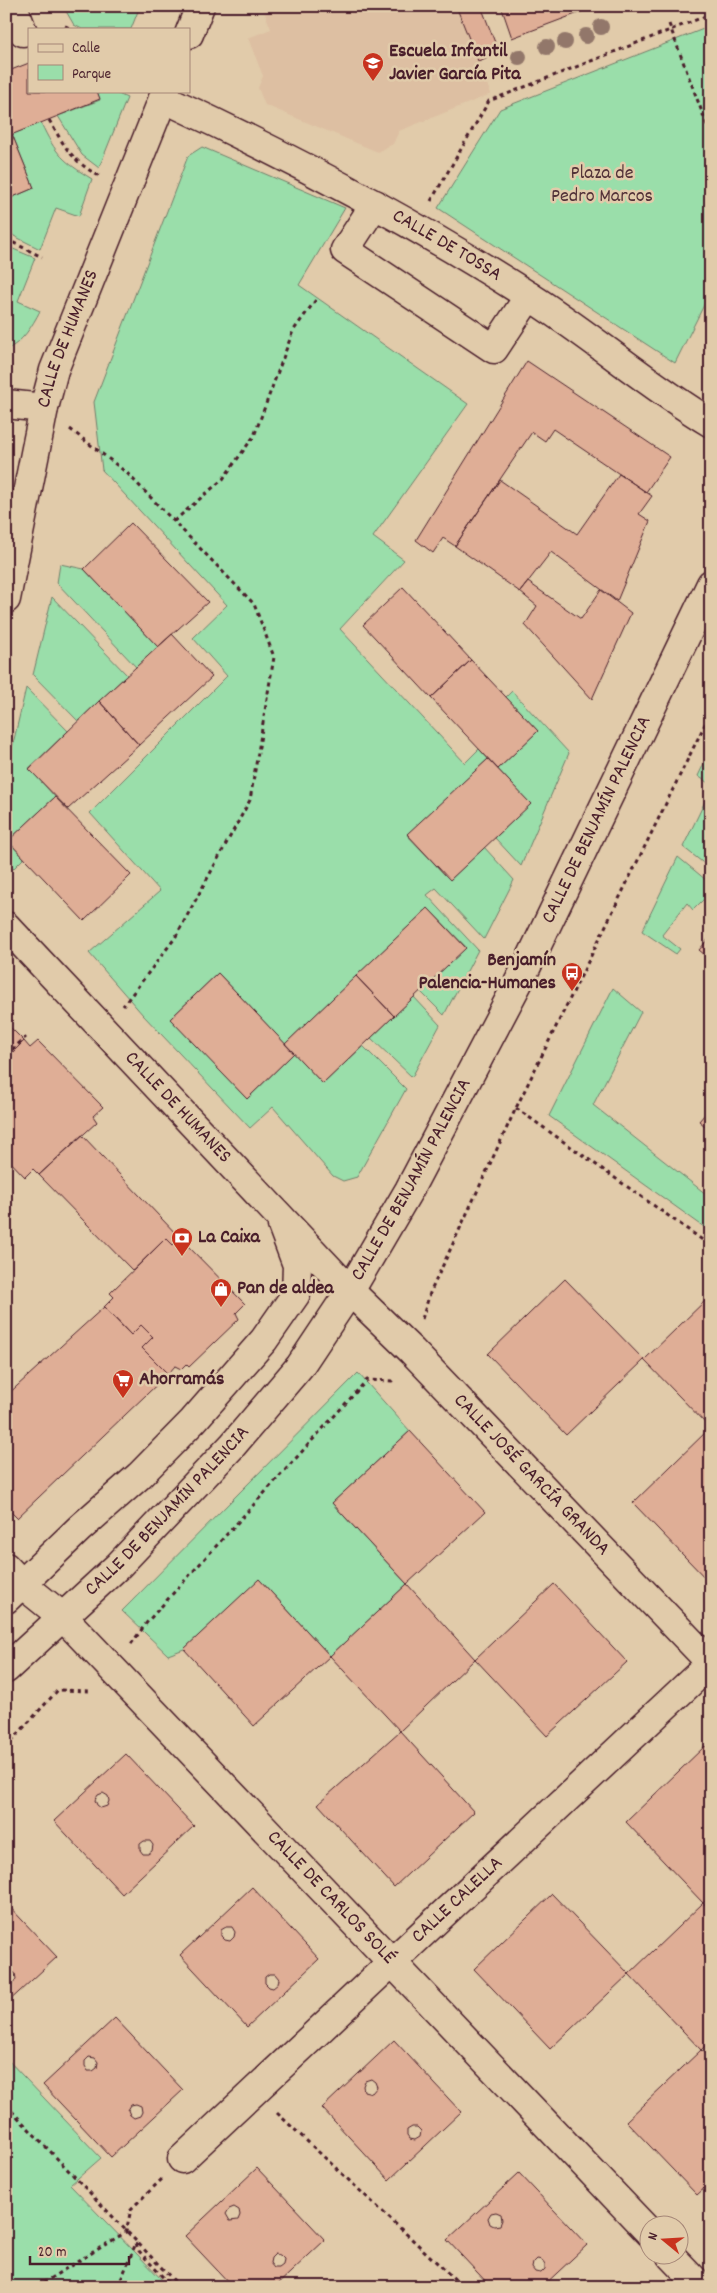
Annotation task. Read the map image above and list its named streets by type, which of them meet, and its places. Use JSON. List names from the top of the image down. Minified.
{"streets":{"street":["CALLE DE TOSSA","CALLE DE HUMANES","CALLE DE BENJAMÍN PALENCIA","CALLE JOSÉ GARCÍA GRANDA","CALLE DE CARLOS SOLÉ","CALLE CALELLA"]},"crossings":[["CALLE DE TOSSA","CALLE DE HUMANES"],["CALLE DE HUMANES","CALLE DE BENJAMÍN PALENCIA"],["CALLE DE HUMANES","CALLE JOSÉ GARCÍA GRANDA"],["CALLE DE BENJAMÍN PALENCIA","CALLE JOSÉ GARCÍA GRANDA"],["CALLE DE BENJAMÍN PALENCIA","CALLE DE CARLOS SOLÉ"],["CALLE JOSÉ GARCÍA GRANDA","CALLE CALELLA"],["CALLE DE CARLOS SOLÉ","CALLE CALELLA"]],"parks":["Plaza de Pedro Marcos"],"places":{"school or university":["Escuela Infantil Javier García Pita"],"bus stop":["Benjamín Palencia-Humanes"],"bank":["La Caixa"],"shop":["Pan de aldea"],"supermarket":["Ahorramás"]},"legend":["Calle","Parque"],"scale_bar":"20 m","north":"left"}
